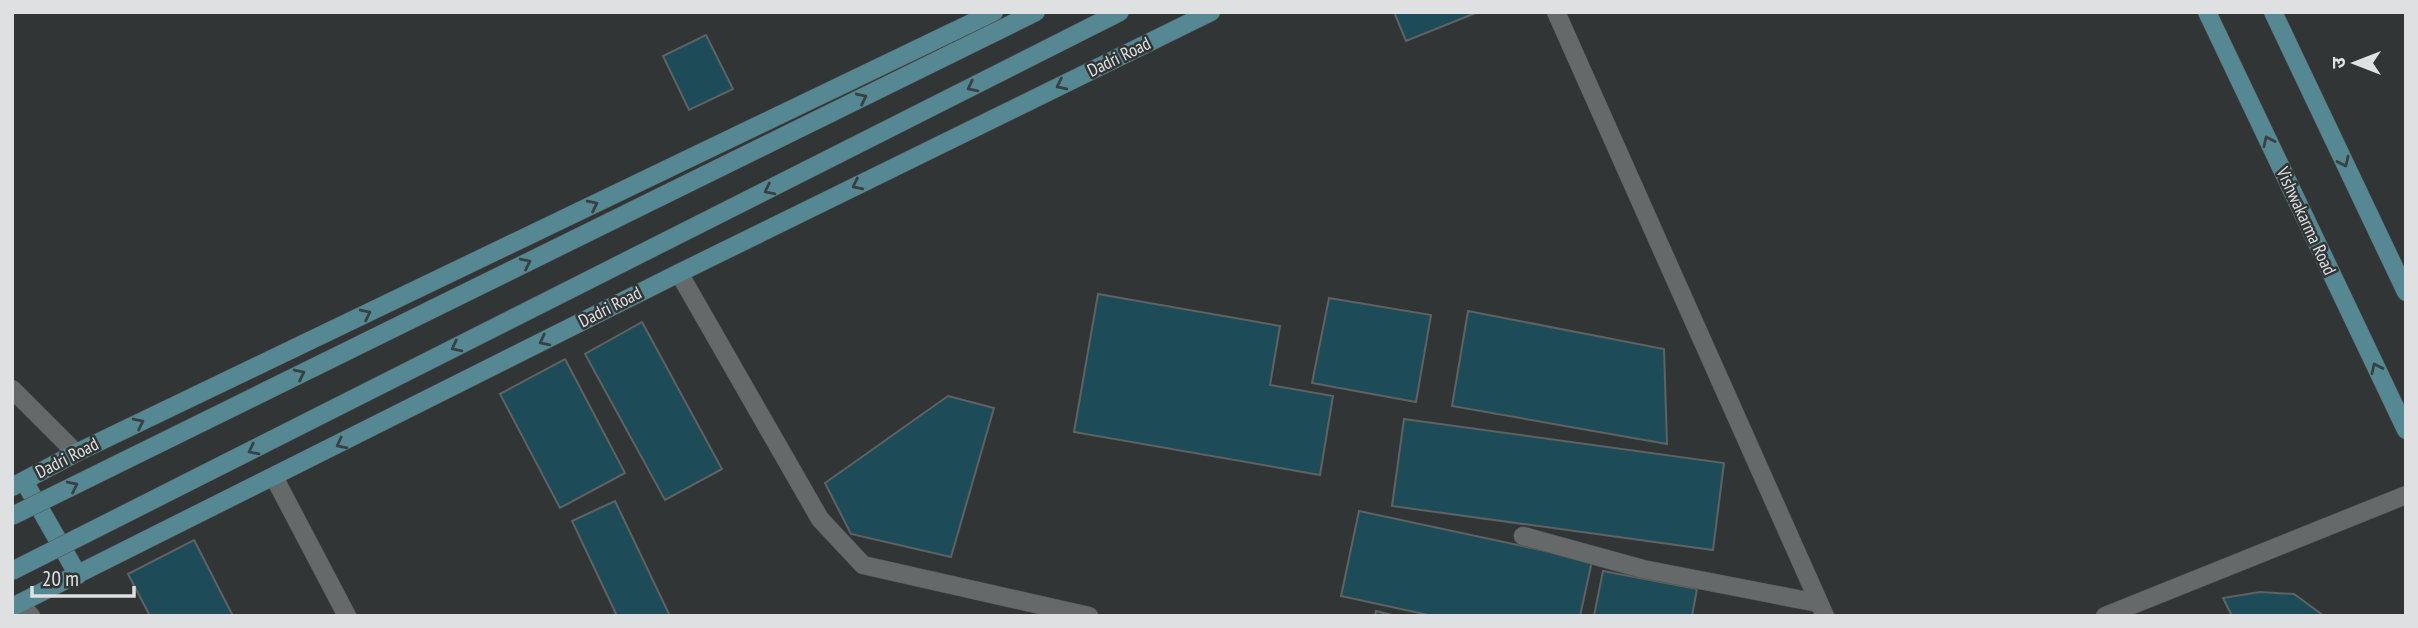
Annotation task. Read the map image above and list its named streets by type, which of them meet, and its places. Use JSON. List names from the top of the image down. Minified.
{"streets":{"main road":["Dadri Road","Vishwakarma Road"]},"scale_bar":"20 m","north":"left"}
